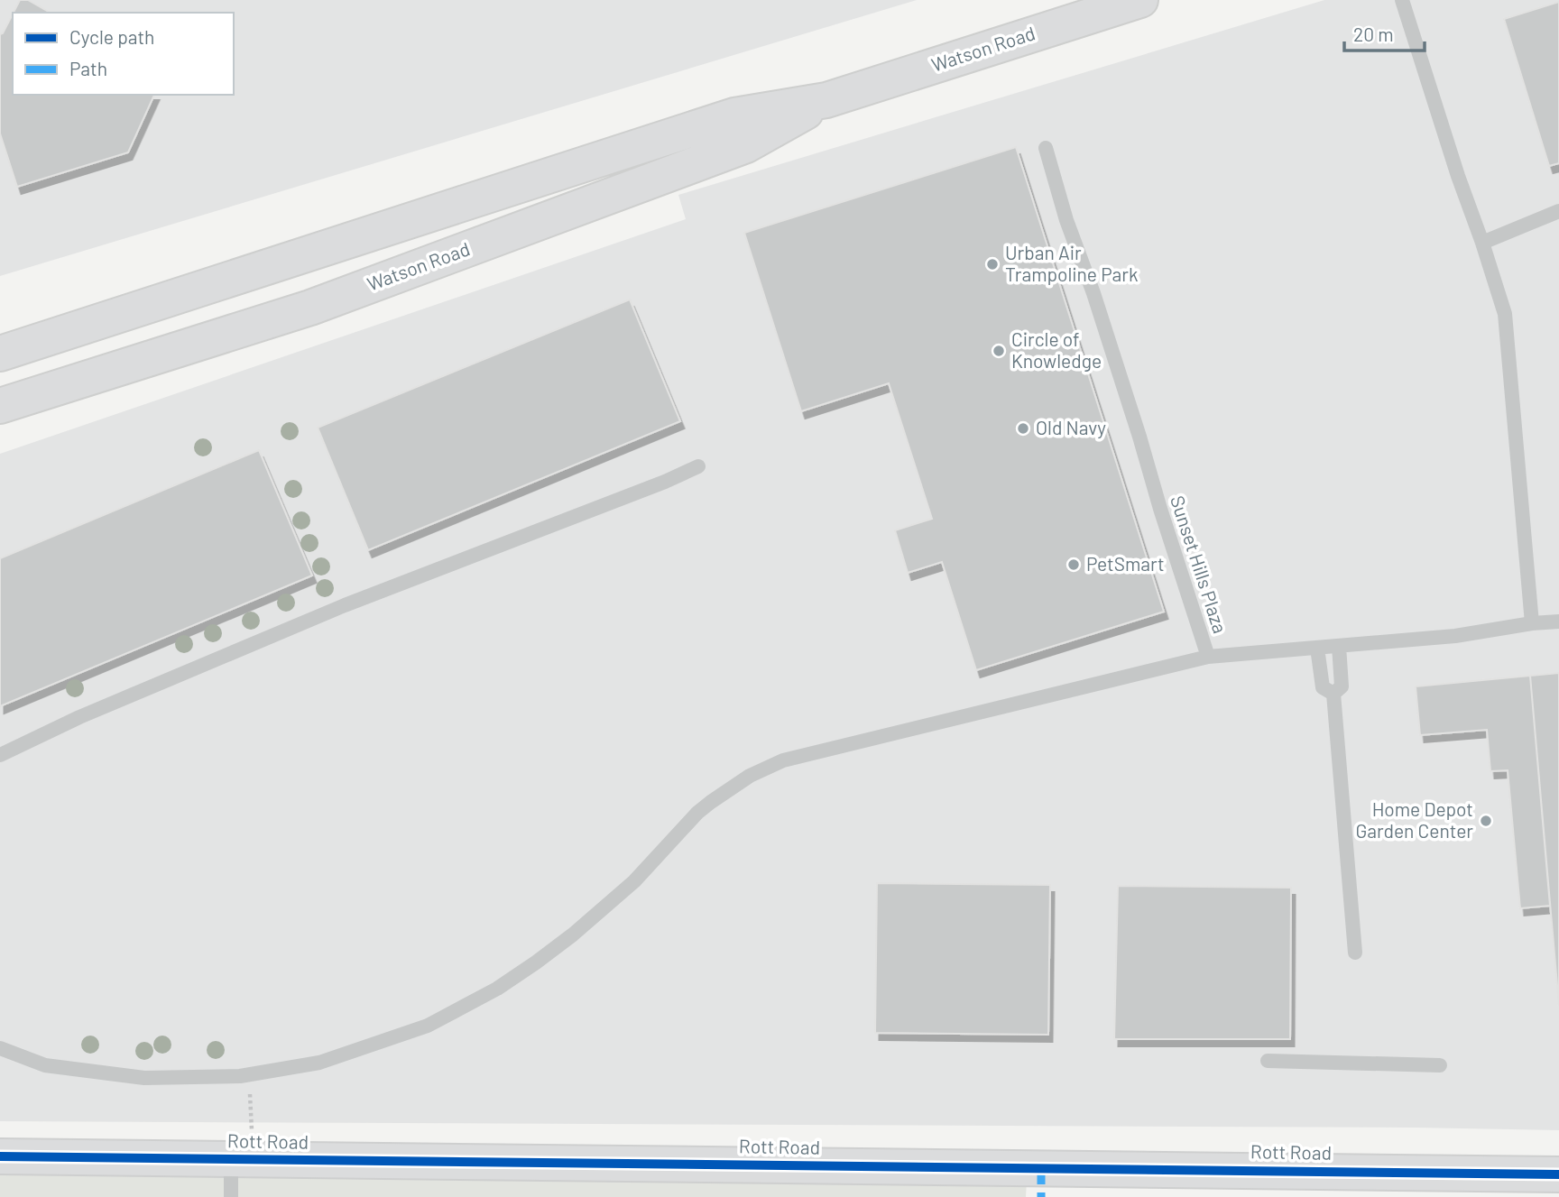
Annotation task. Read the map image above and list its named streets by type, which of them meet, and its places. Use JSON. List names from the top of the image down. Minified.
{"streets":{"main road":["Watson Road","Rott Road"],"lane":["Sunset Hills Plaza"]},"places":["Urban Air Trampoline Park","Circle of Knowledge","Old Navy","PetSmart","Home Depot Garden Center"],"legend":["Cycle path","Path"],"scale_bar":"20 m"}
